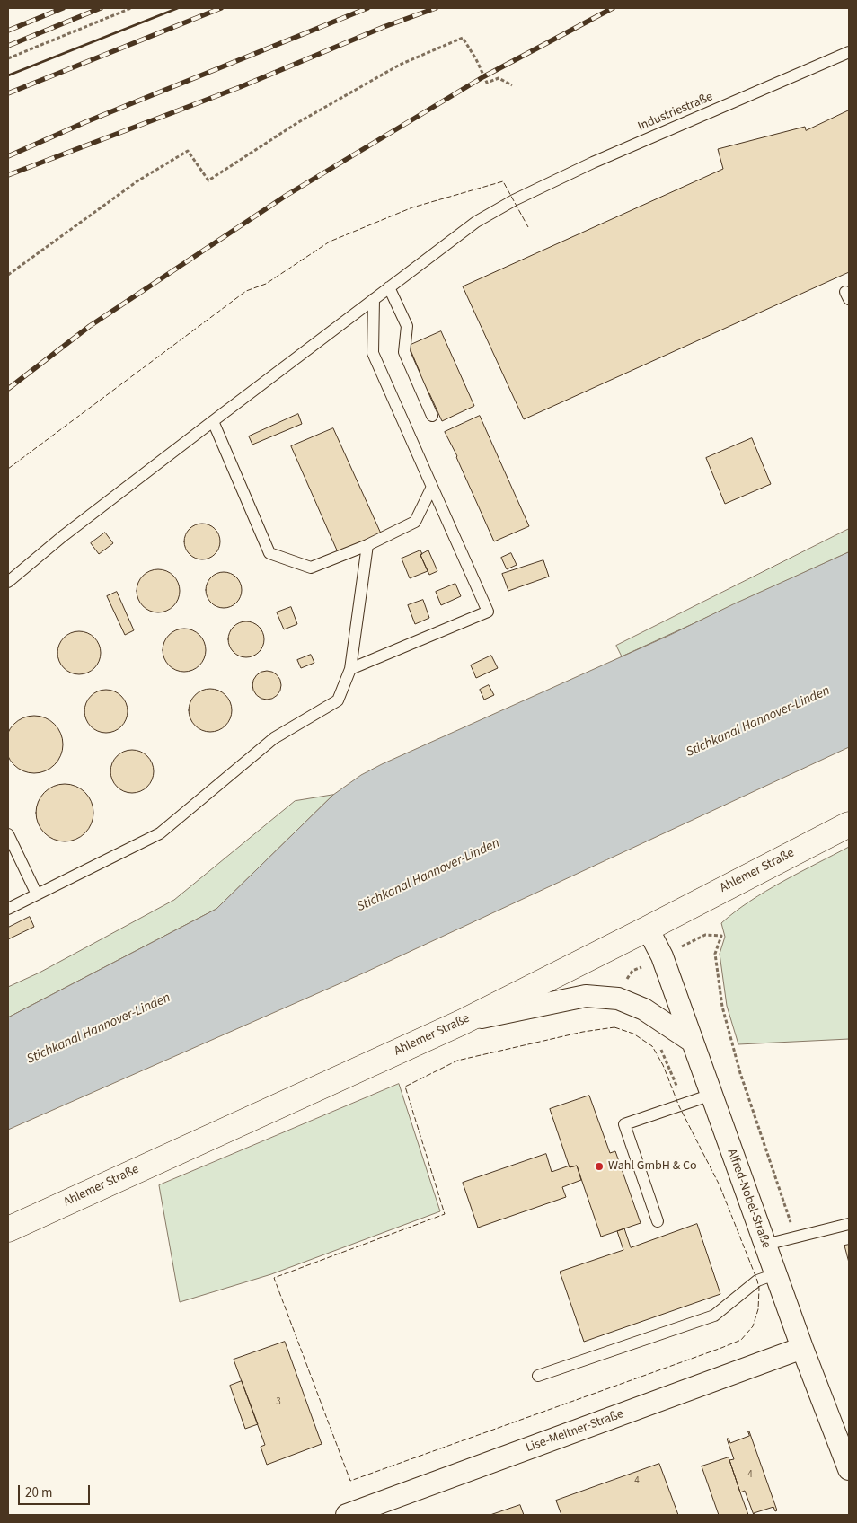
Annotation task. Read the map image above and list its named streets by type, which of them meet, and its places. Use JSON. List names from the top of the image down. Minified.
{"streets":{"main road":["Ahlemer Straße"],"street":["Alfred-Nobel-Straße","Lise-Meitner-Straße"],"lane":["Industriestraße"]},"crossings":[["Ahlemer Straße","Alfred-Nobel-Straße"],["Alfred-Nobel-Straße","Lise-Meitner-Straße"]],"water":["Stichkanal Hannover-Linden"],"places":["Wahl GmbH & Co"],"house_numbers":["3","4","4"],"scale_bar":"20 m"}
